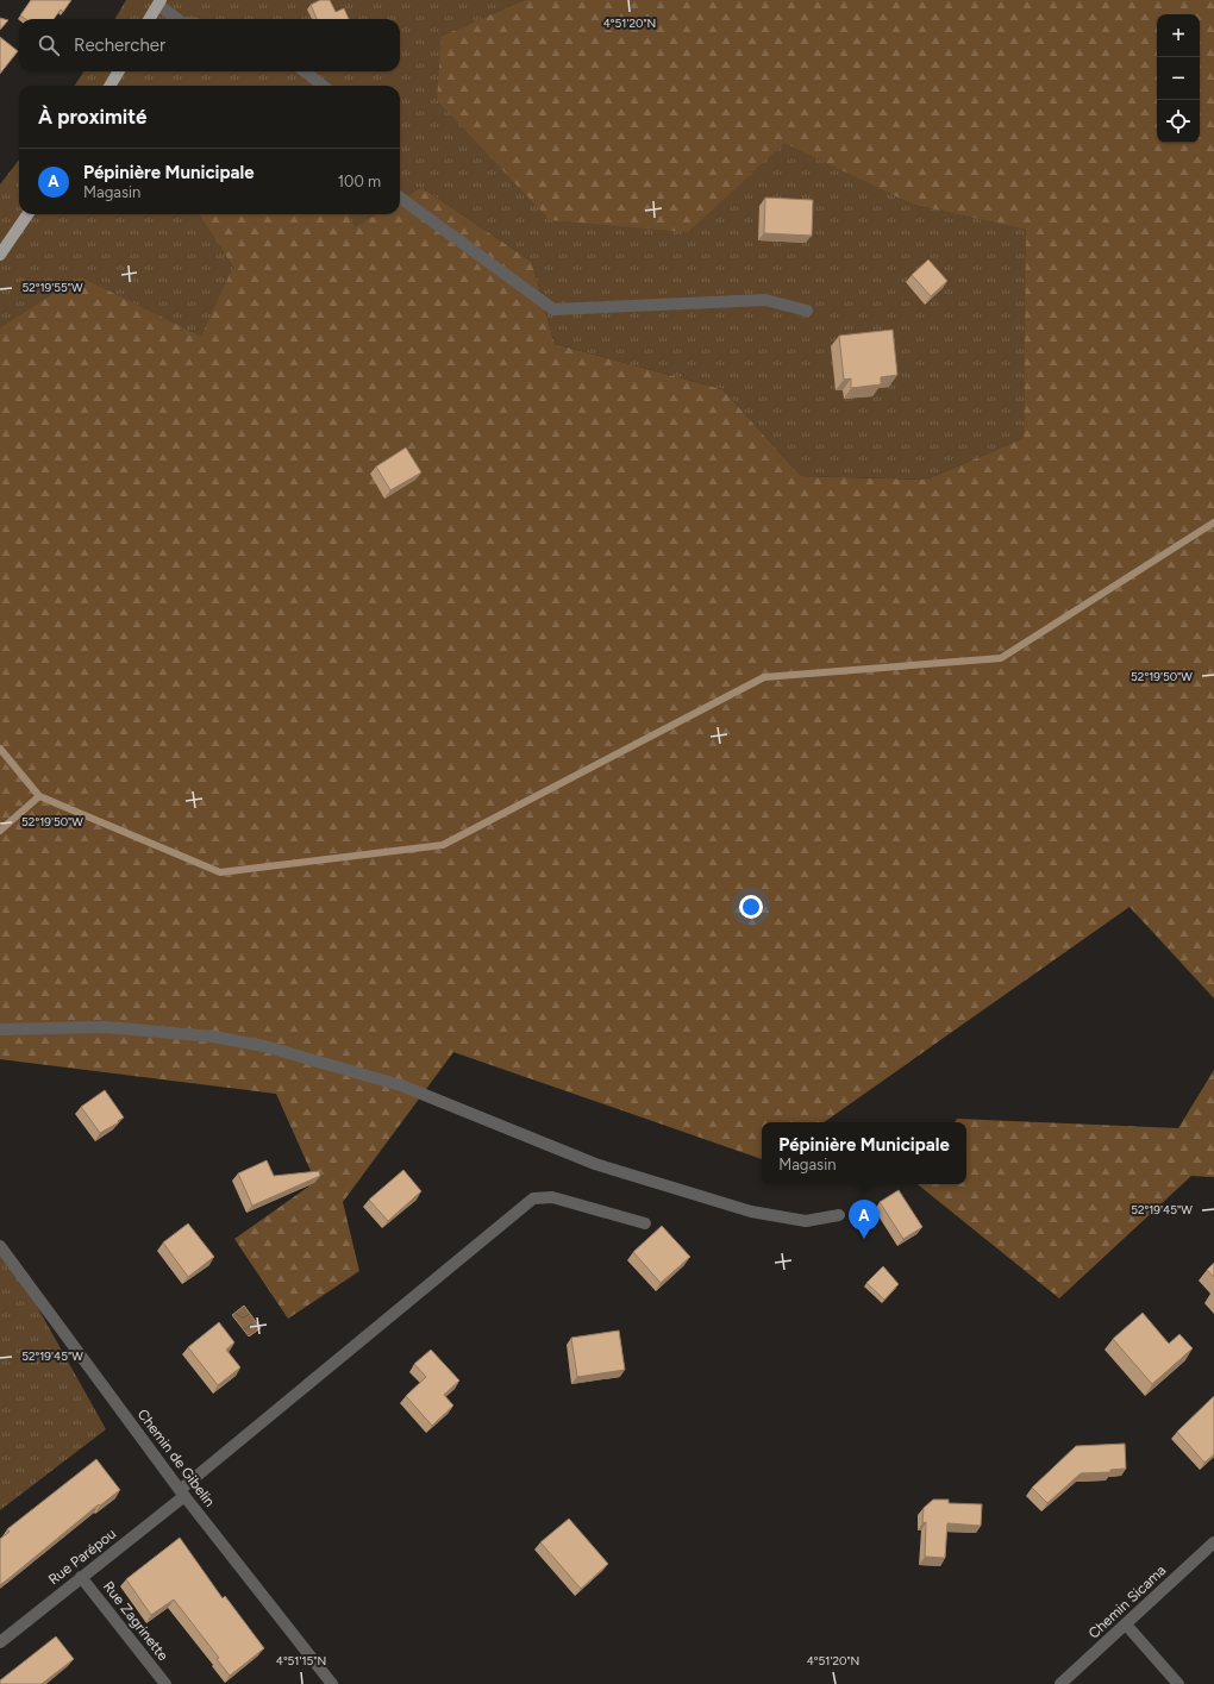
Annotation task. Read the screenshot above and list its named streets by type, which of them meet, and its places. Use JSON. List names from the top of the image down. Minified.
{"streets":{"street":["Chemin de Gibelin","Rue Parépou","Chemin Sicama","Rue Zagrinette"]},"crossings":[["Chemin de Gibelin","Rue Parépou"],["Rue Parépou","Rue Zagrinette"]],"page":{"map_buttons":["+","−"],"search":"Rechercher","heading":"À proximité","list":[{"mark":"A","name":"Pépinière Municipale","note":"Magasin","value":"100 m"}],"popup":["Pépinière Municipale","Magasin"],"pins":"A"},"coordinates":["4°51'20\"N","52°19'55\"W","52°19'50\"W","52°19'45\"W","4°51'15\"N"]}
